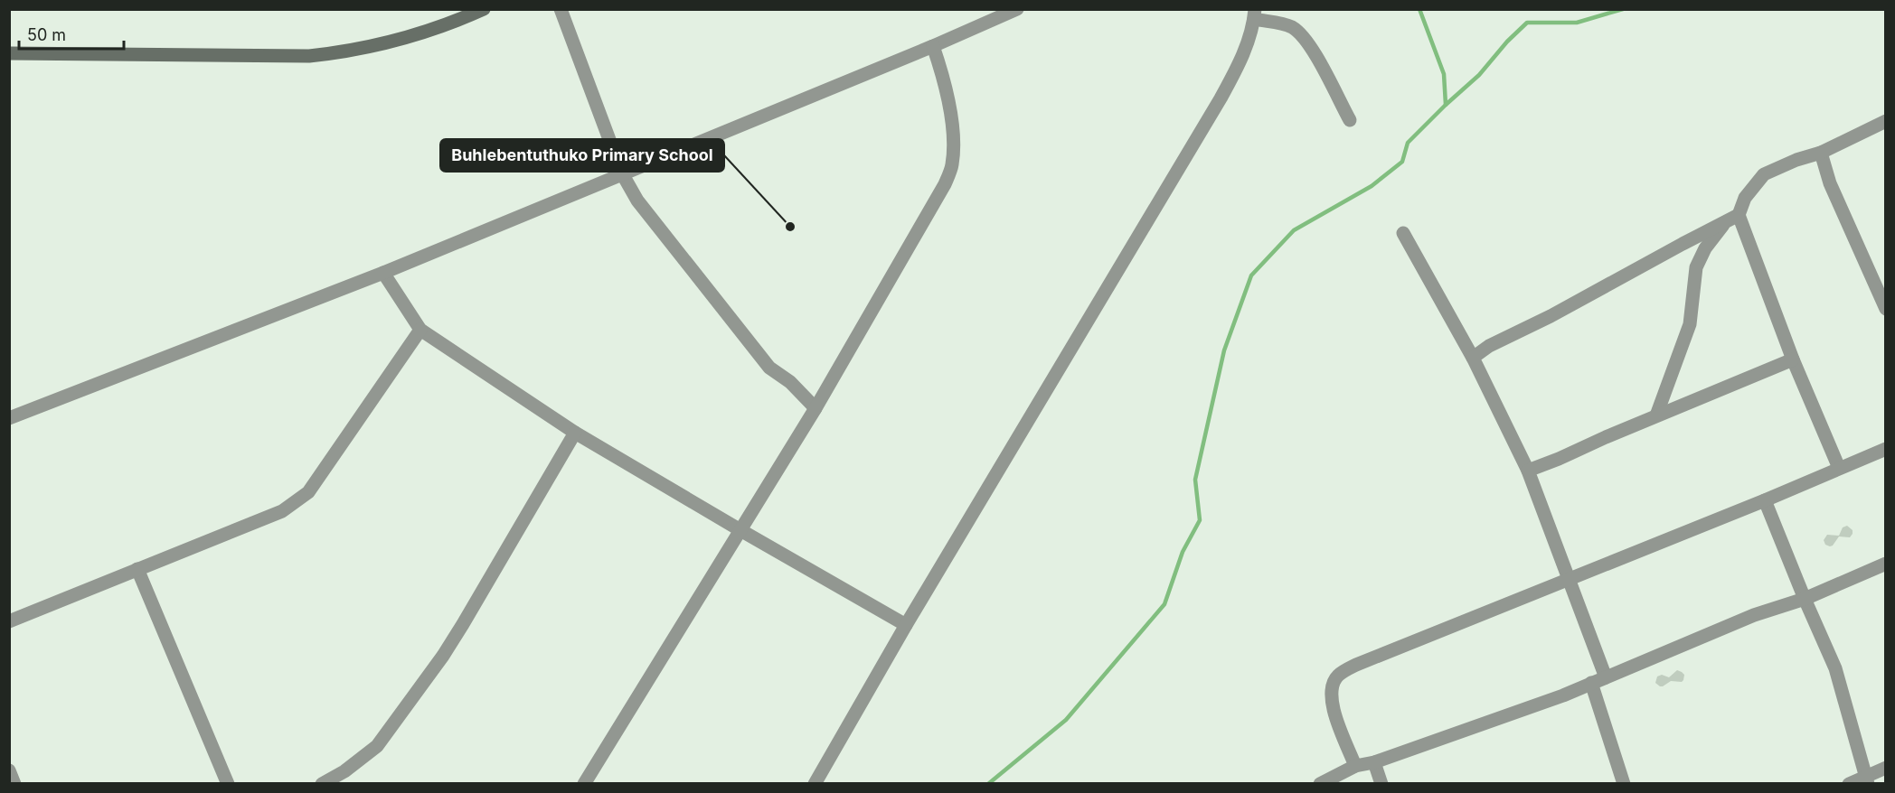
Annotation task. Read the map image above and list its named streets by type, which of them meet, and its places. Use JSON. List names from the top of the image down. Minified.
{"places":["Buhlebentuthuko Primary School"],"scale_bar":"50 m"}
